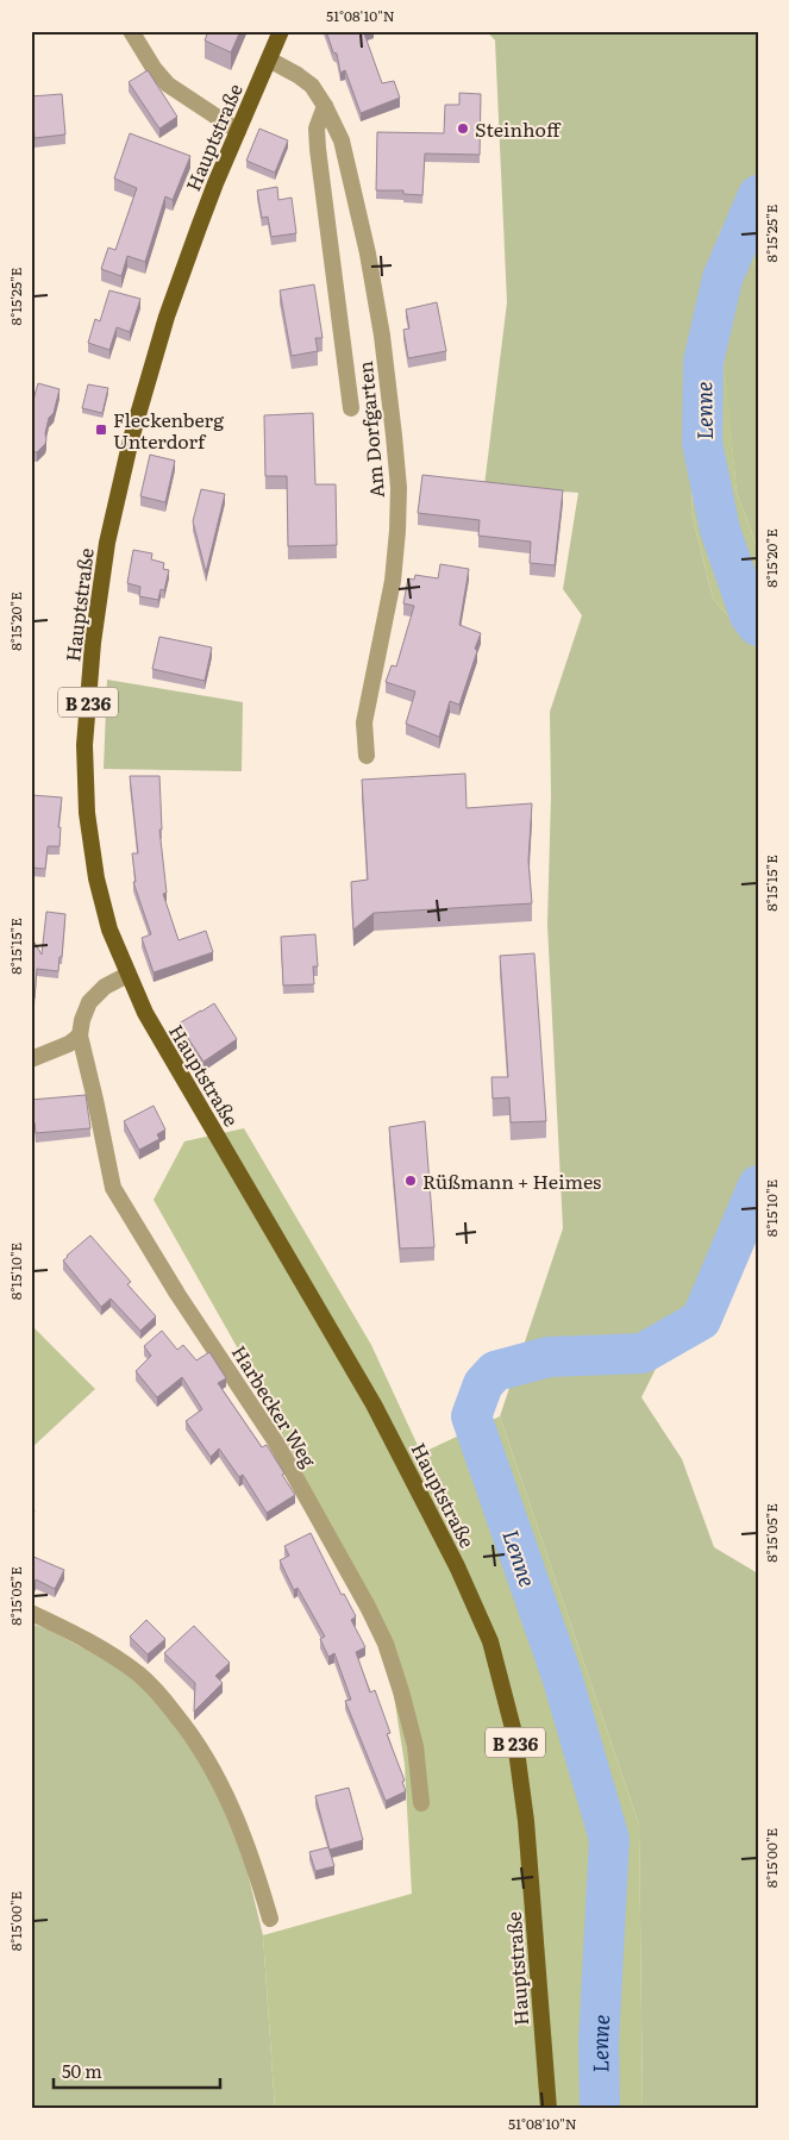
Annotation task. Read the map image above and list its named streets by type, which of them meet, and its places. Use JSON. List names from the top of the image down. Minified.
{"streets":{"main road":["Hauptstraße","B 236"],"street":["Am Dorfgarten","Harbecker Weg"]},"crossings":[["Hauptstraße","Am Dorfgarten"]],"water":["Lenne"],"places":{"other":["Steinhoff","Rüßmann + Heimes"],"transit":["Fleckenberg Unterdorf"]},"scale_bar":"50 m","coordinates":["51°08'10\"N","8°15'25\"E","8°15'20\"E","8°15'15\"E","8°15'10\"E","8°15'05\"E","8°15'00\"E"]}
